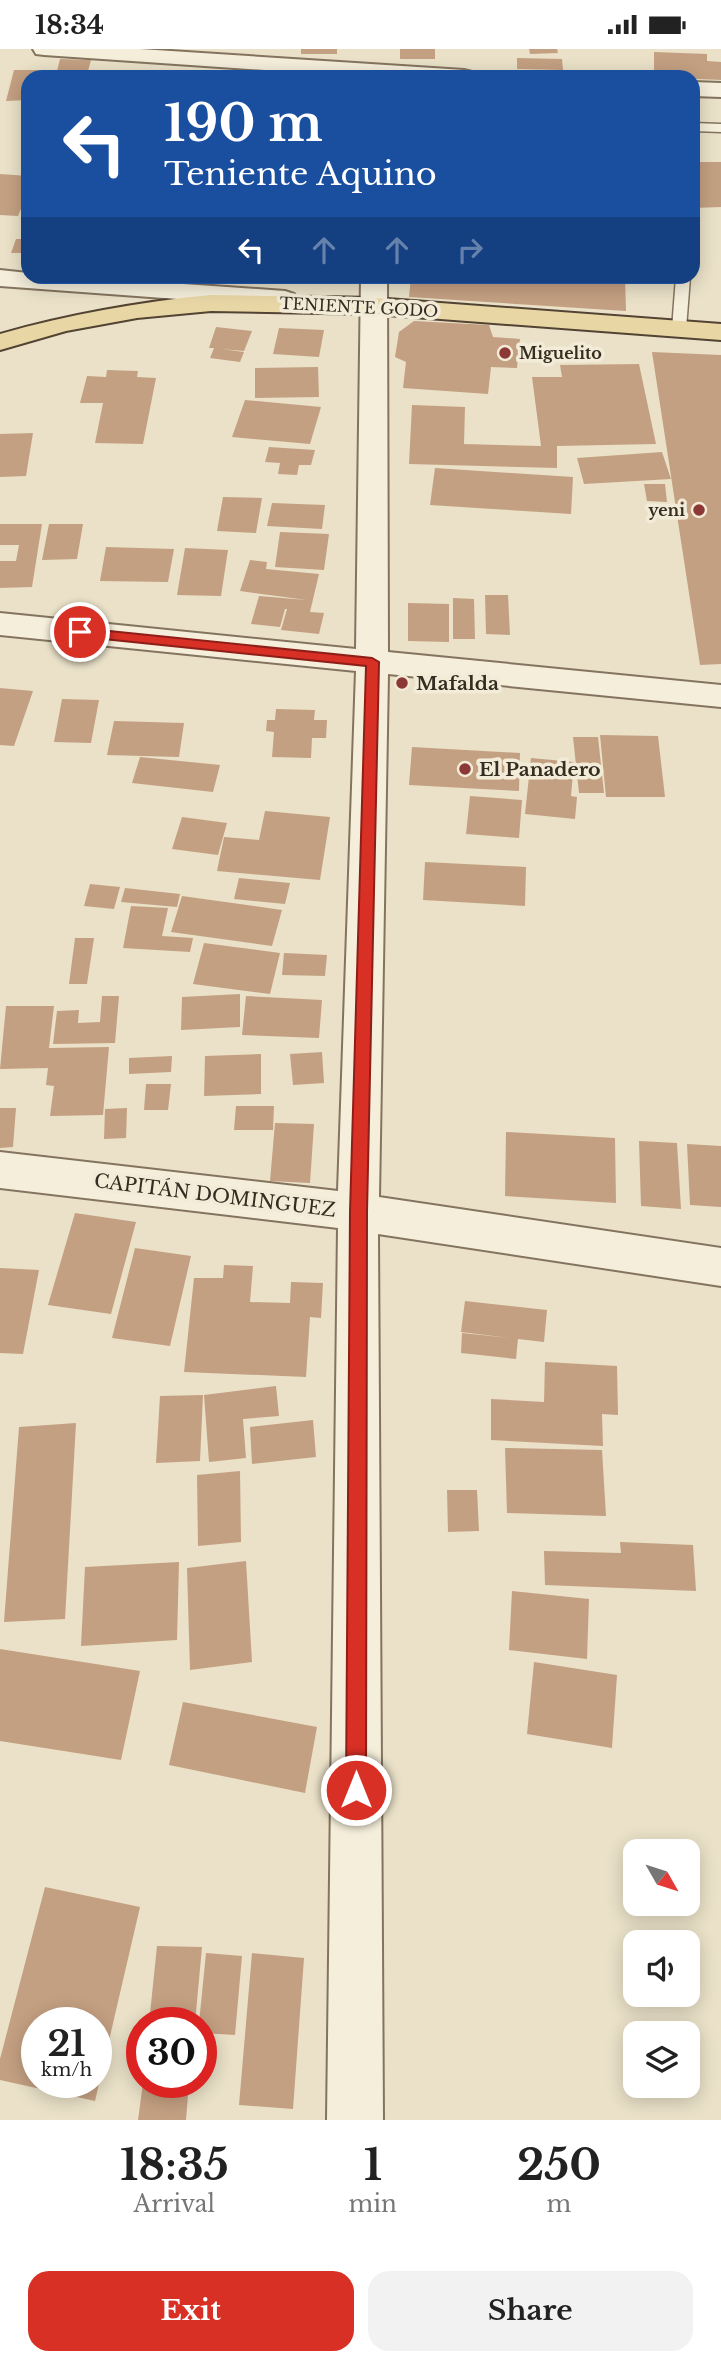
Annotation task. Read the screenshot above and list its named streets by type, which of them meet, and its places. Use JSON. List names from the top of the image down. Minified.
{"streets":{"main road":["TENIENTE GODO"],"street":["CAPITÁN DOMINGUEZ"]},"places":["Miguelito","yeni","Mafalda","El Panadero"],"north":"bottom right","page":{"status":"18:34","turn":["190 m","Teniente Aquino"],"speed":"21 km/h","limit":"30","eta":["18:35","Arrival","1","min","250","m"],"buttons":["Exit","Share"]}}
